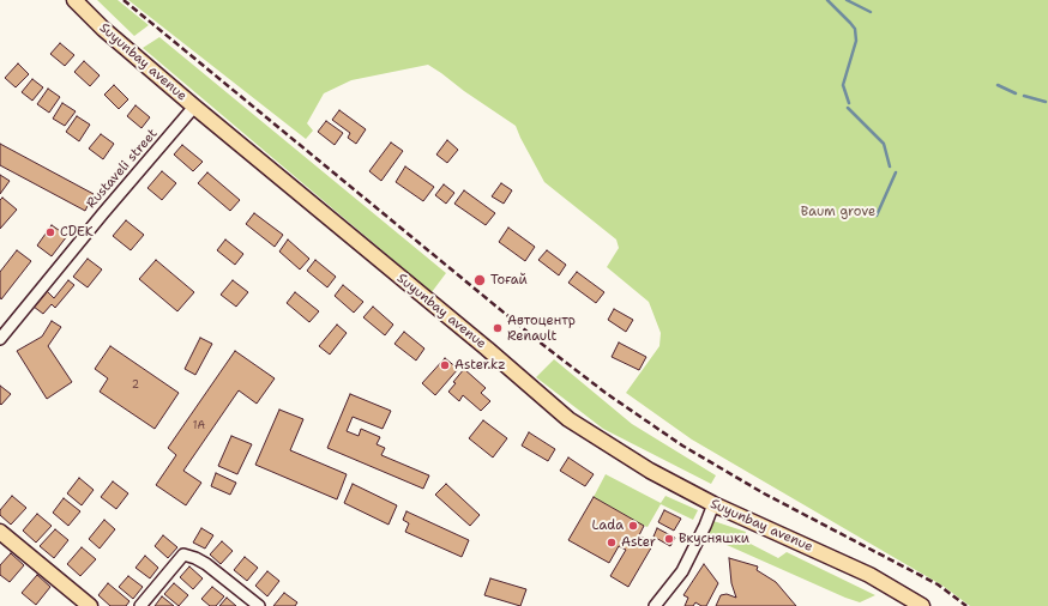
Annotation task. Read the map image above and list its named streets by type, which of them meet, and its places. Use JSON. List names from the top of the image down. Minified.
{"streets":{"main road":["Suyunbay avenue"],"street":["Rustaveli street"]},"crossings":[["Suyunbay avenue","Rustaveli street"]],"parks":["Baum grove"],"places":["CDEK","Тоғай","Автоцентр Renault","Aster.kz","Lada","Вкусняшки","Aster"],"house_numbers":["2","1А"]}
